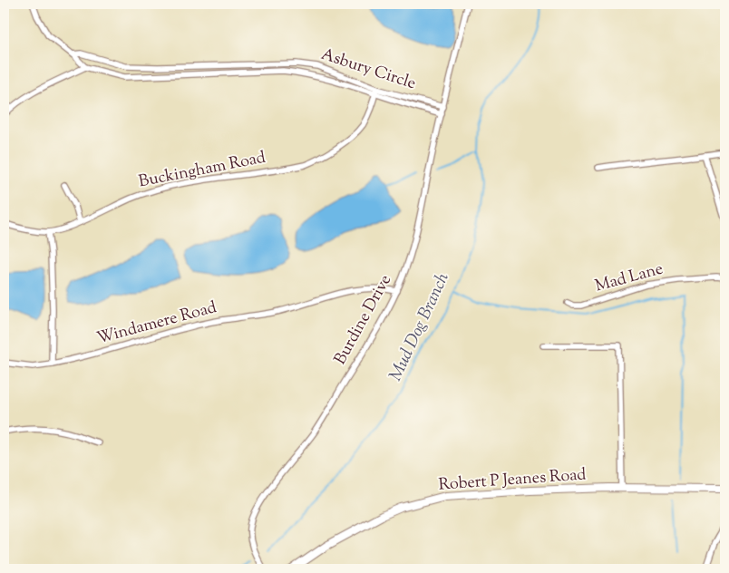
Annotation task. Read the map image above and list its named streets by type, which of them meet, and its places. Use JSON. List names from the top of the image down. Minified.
{"streets":{"street":["Asbury Circle","Buckingham Road","Mad Lane","Burdine Drive","Windamere Road","Robert P Jeanes Road"]},"crossings":[["Asbury Circle","Buckingham Road"],["Asbury Circle","Burdine Drive"],["Burdine Drive","Windamere Road"]],"water":["Mud Dog Branch"]}
